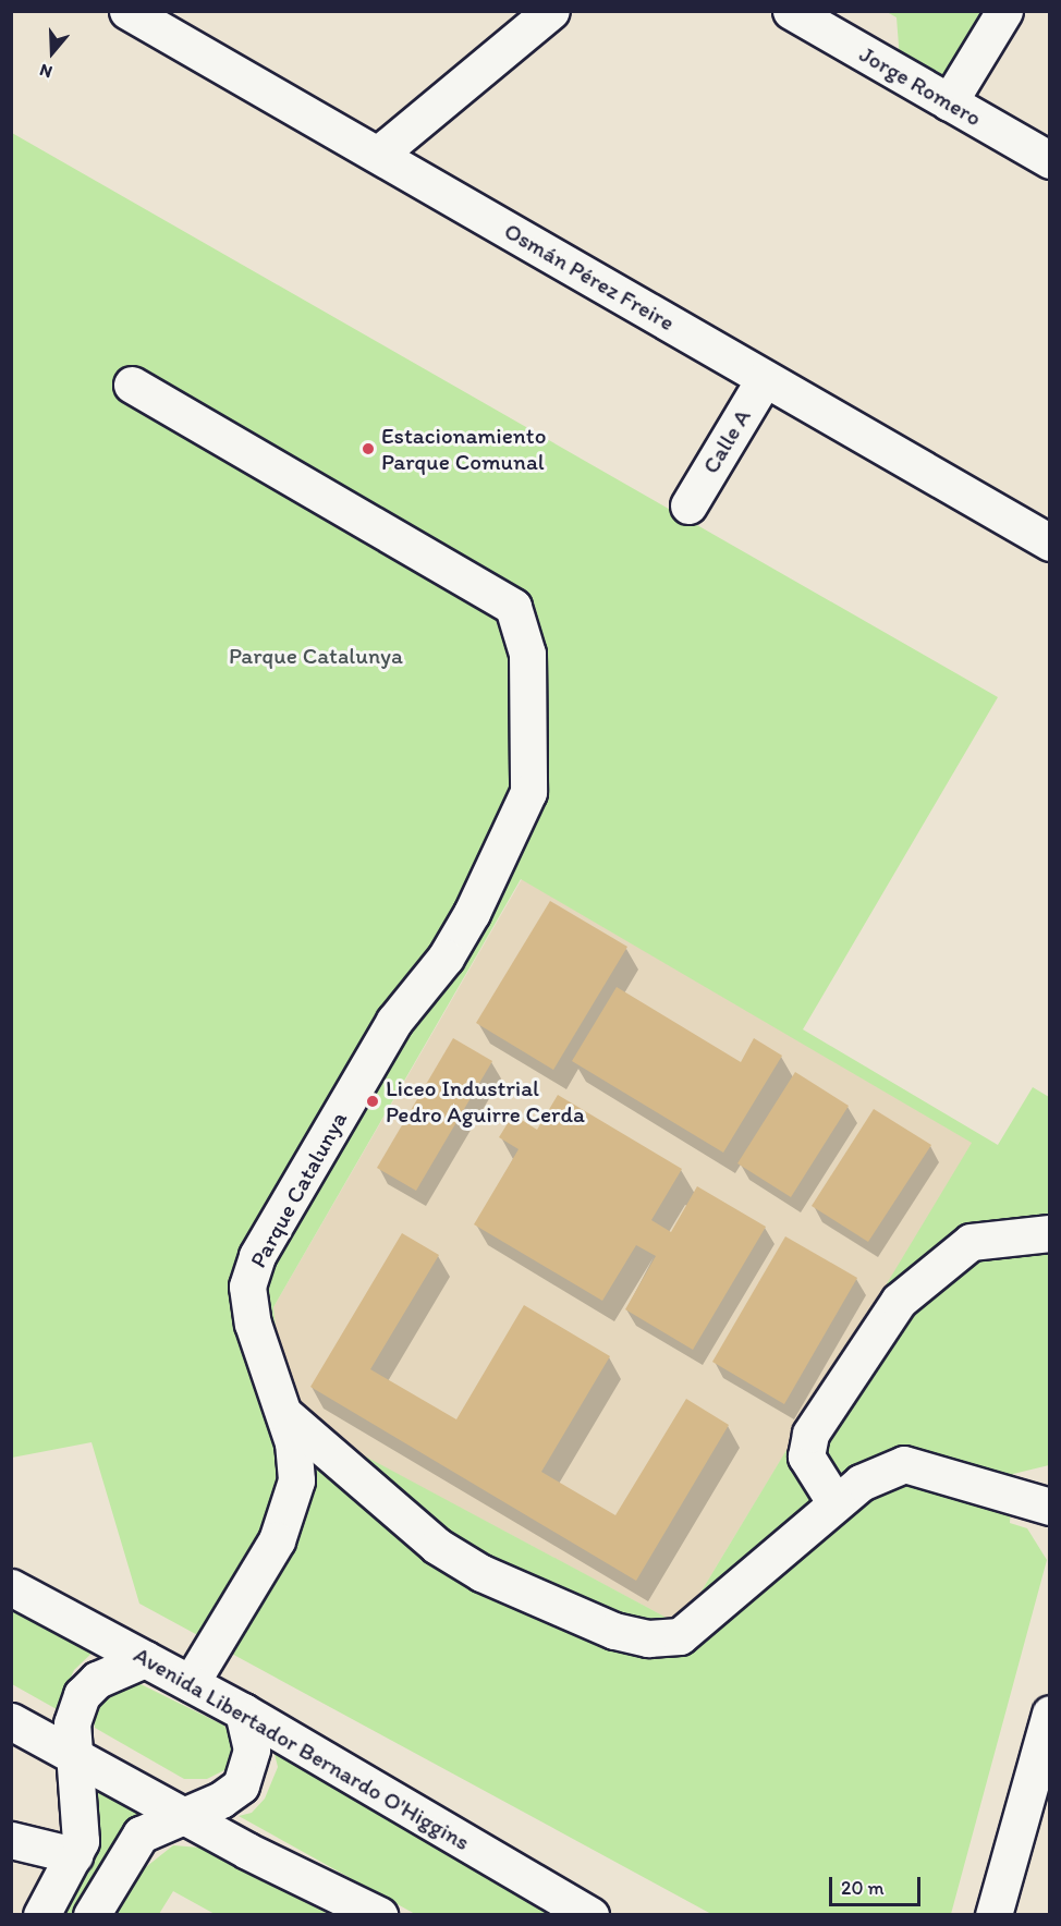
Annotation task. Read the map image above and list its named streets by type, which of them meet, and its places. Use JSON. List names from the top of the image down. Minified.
{"streets":{"main road":["Jorge Romero","Osmán Pérez Freire","Calle A","Parque Catalunya","Avenida Libertador Bernardo O'Higgins"]},"crossings":[["Osmán Pérez Freire","Calle A"],["Parque Catalunya","Avenida Libertador Bernardo O'Higgins"]],"parks":["Parque Catalunya"],"places":["Estacionamiento Parque Comunal","Liceo Industrial Pedro Aguirre Cerda"],"scale_bar":"20 m","north":"bottom"}
